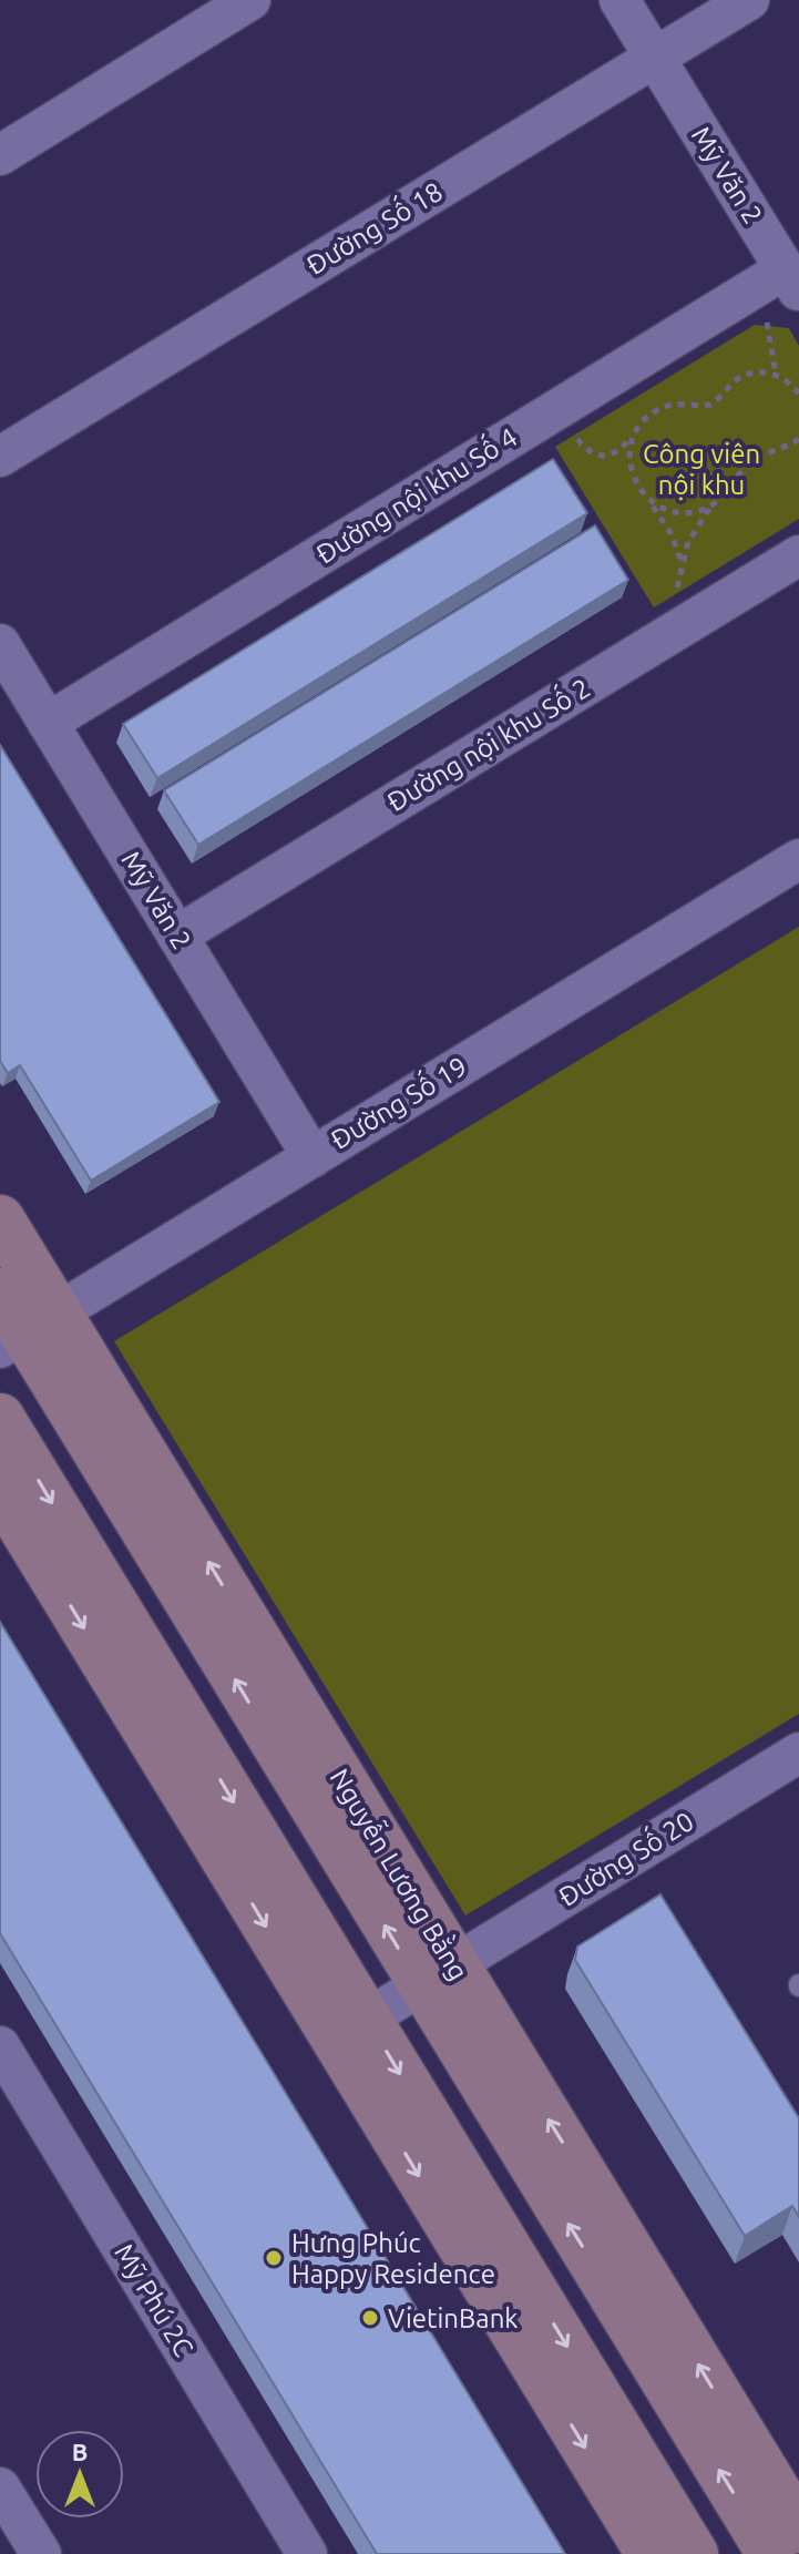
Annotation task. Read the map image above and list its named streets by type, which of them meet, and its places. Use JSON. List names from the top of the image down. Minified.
{"streets":{"main road":["Nguyễn Lương Bằng"],"street":["Mỹ Văn 2","Đường Số 18","Đường nội khu Số 4","Đường nội khu Số 2","Đường Số 19","Đường Số 20","Mỹ Phú 2C"]},"crossings":[["Mỹ Văn 2","Đường Số 18"],["Mỹ Văn 2","Đường nội khu Số 4"],["Mỹ Văn 2","Đường nội khu Số 2"],["Mỹ Văn 2","Đường Số 19"],["Đường Số 19","Nguyễn Lương Bằng"],["Đường Số 20","Nguyễn Lương Bằng"]],"parks":["Công viên nội khu"],"places":["Hưng Phúc Happy Residence","VietinBank"],"north":"top"}
